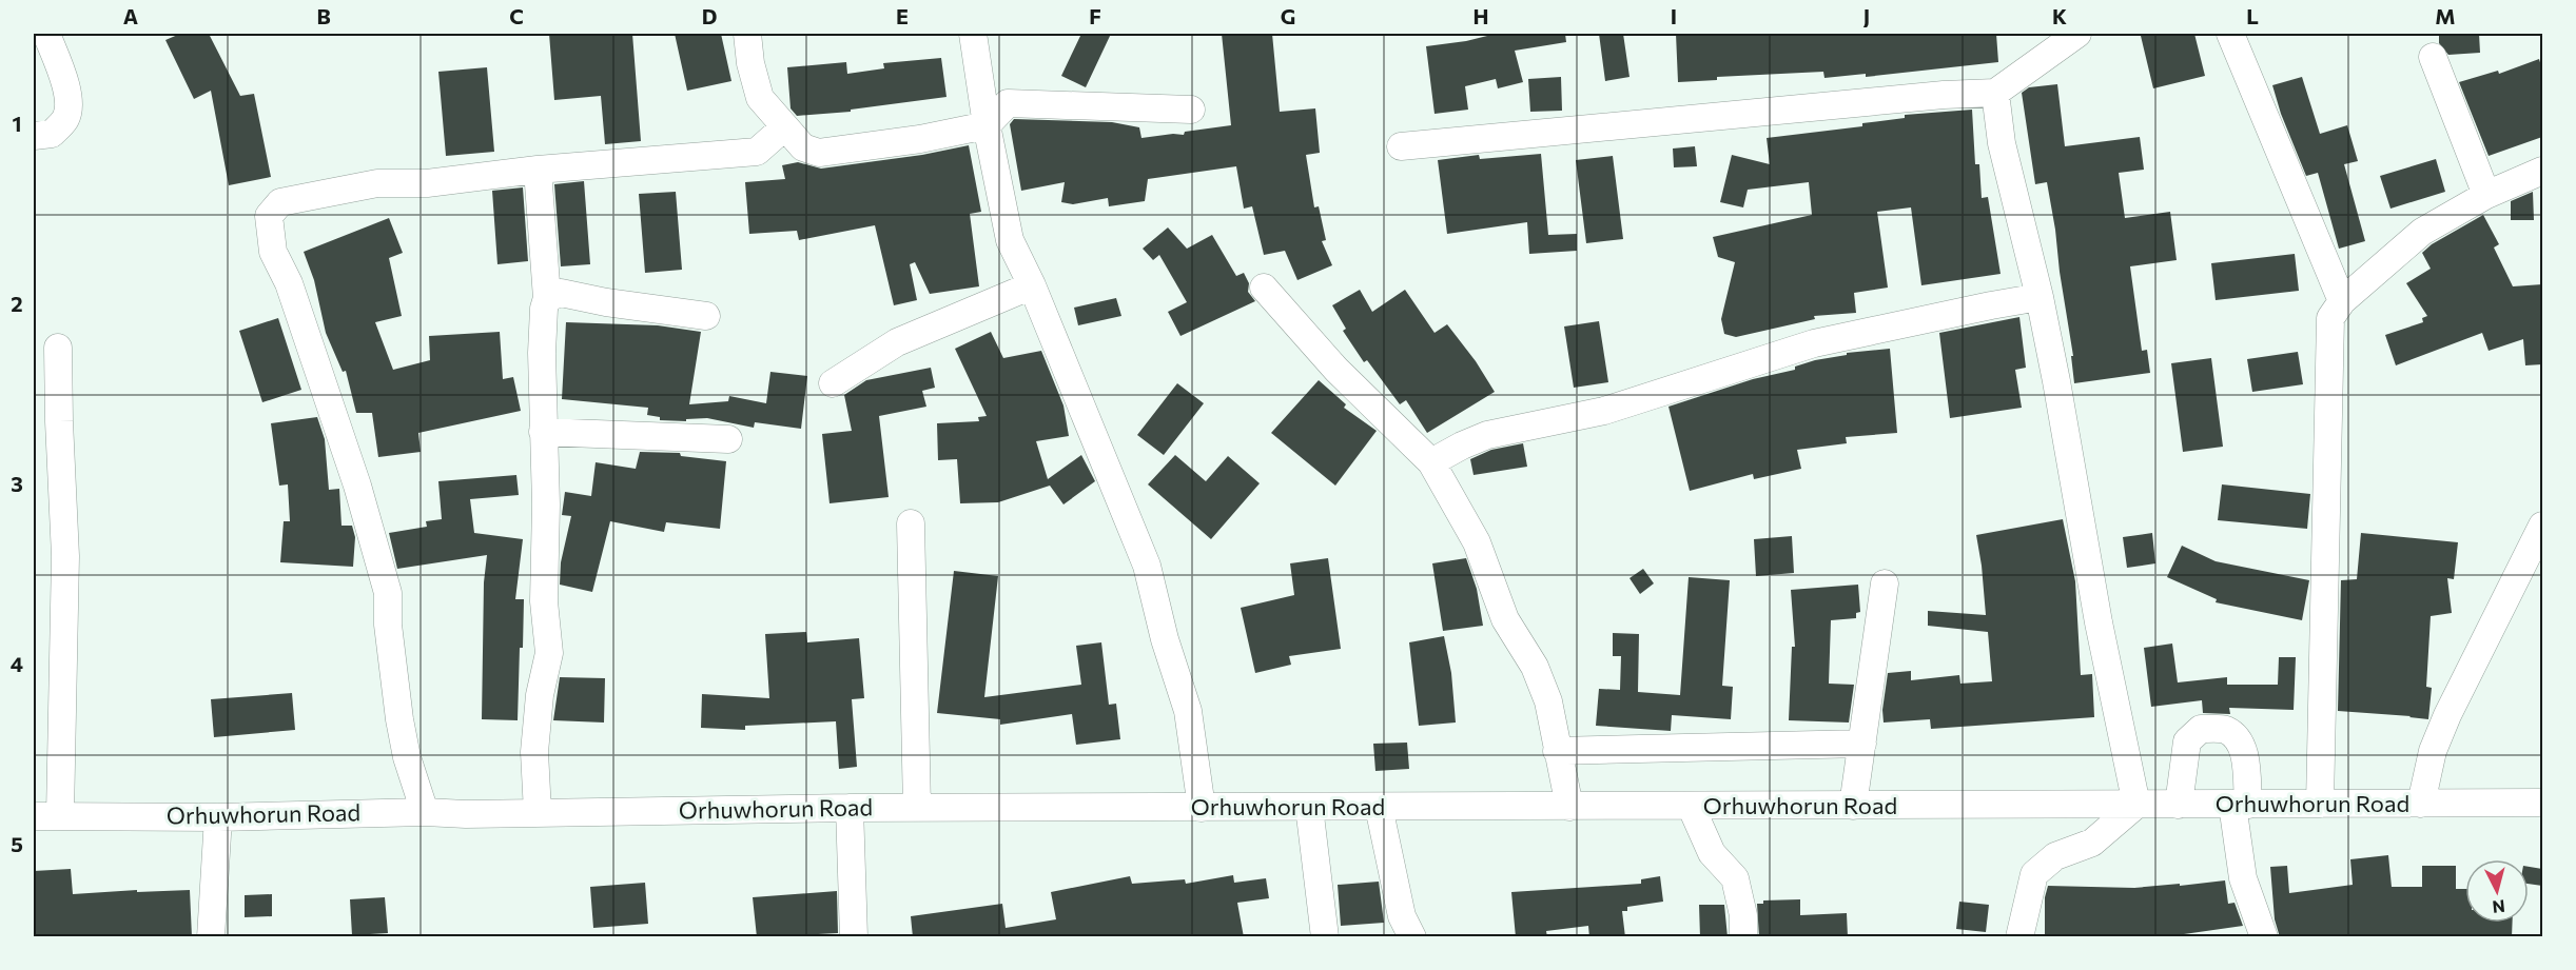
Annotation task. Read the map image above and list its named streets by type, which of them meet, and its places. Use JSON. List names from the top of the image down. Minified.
{"streets":{"street":["Orhuwhorun Road"]},"north":"bottom","grid":{"columns":["A","B","C","D","E","F","G","H","I","J","K","L","M"],"rows":["1","2","3","4","5"]}}
